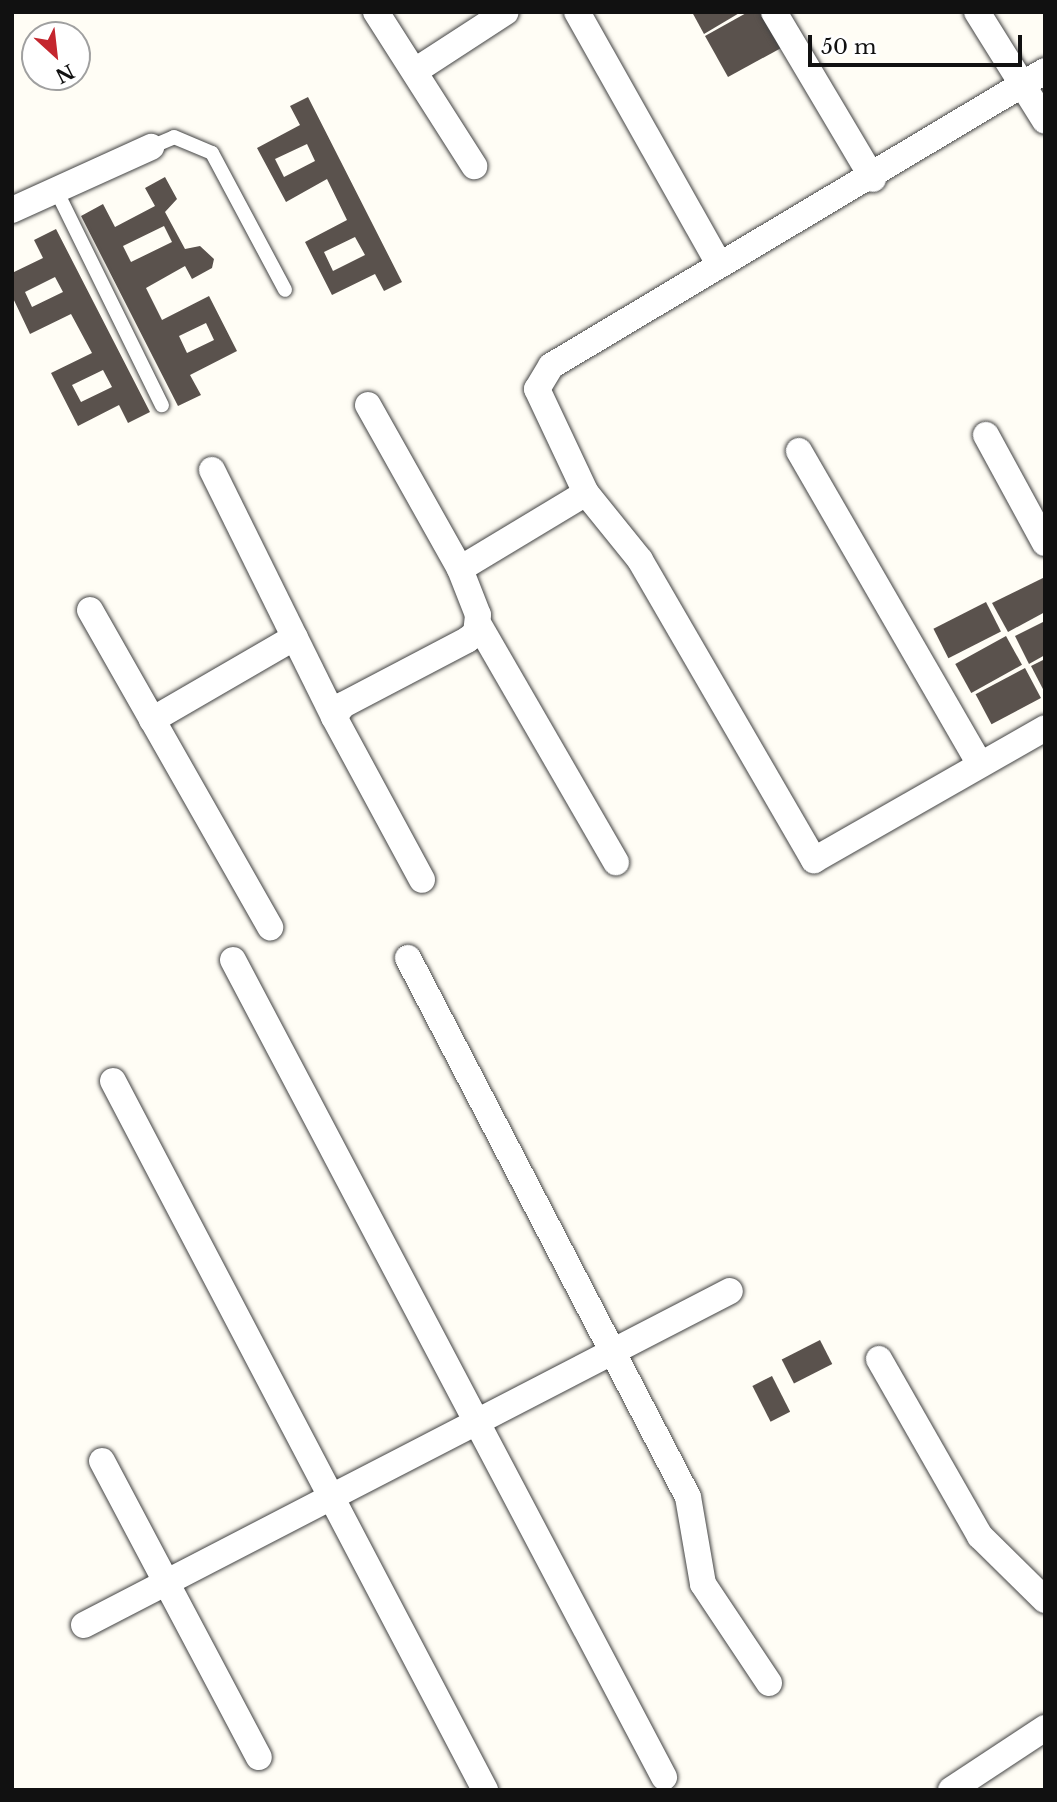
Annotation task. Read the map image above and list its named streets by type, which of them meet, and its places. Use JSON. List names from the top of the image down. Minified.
{"scale_bar":"50 m","north":"bottom right"}
